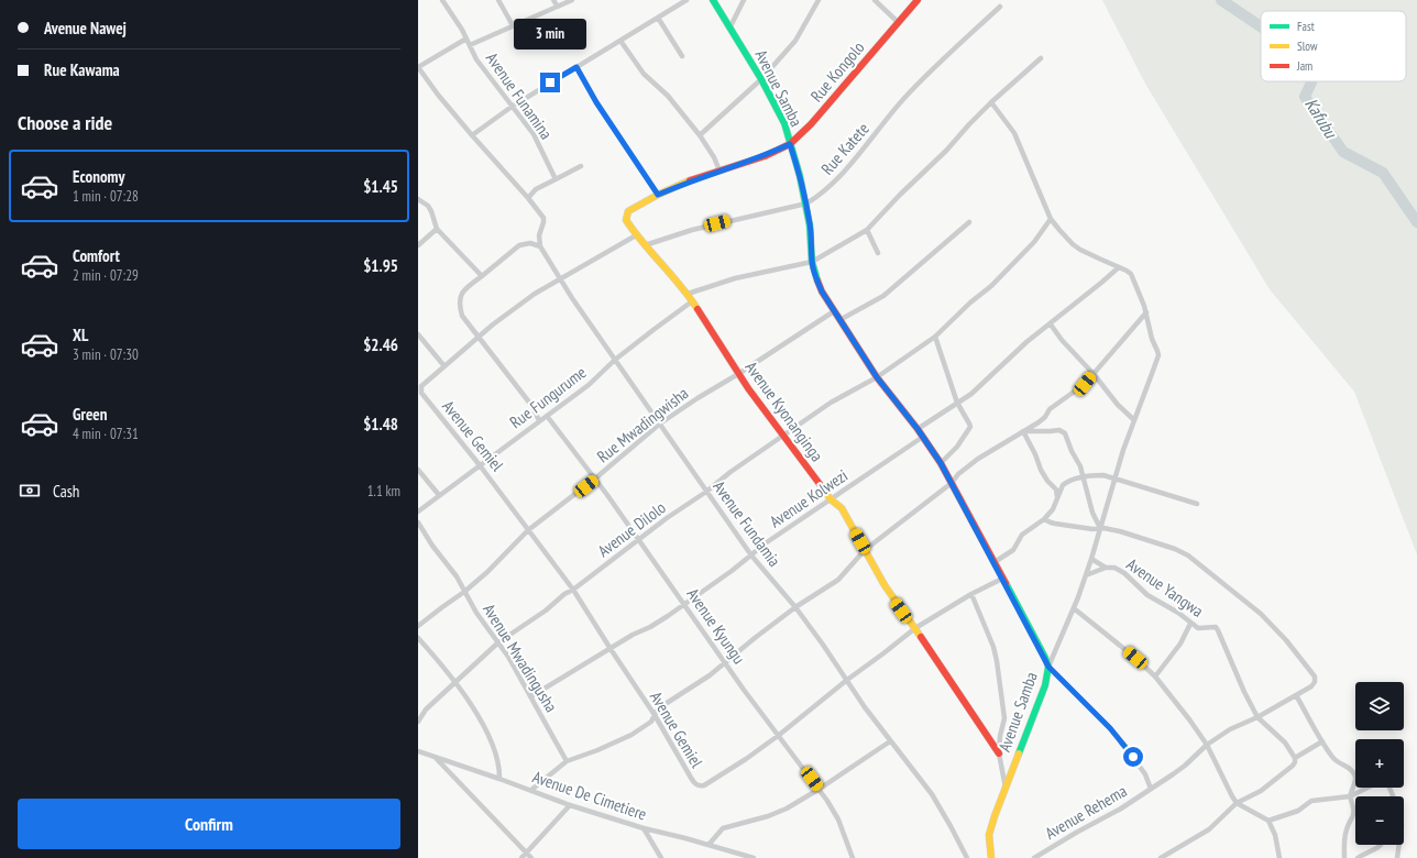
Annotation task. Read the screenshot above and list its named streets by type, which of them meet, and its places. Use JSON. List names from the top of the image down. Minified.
{"streets":{"street":["Rue Kongolo","Avenue Samba","Avenue Funamina","Rue Katete","Rue Fungurume","Avenue Kyonanginga","Rue Mwadingwisha","Avenue Gemiel","Avenue Kolwezi","Avenue Fundamia","Avenue Dilolo","Avenue Yangwa","Avenue Kyungu","Avenue Mwadingusha","Avenue De Cimetiere","Avenue Rehema"]},"crossings":[["Rue Kongolo","Avenue Samba"],["Rue Kongolo","Avenue Kyonanginga"],["Avenue Samba","Rue Katete"],["Avenue Samba","Rue Mwadingwisha"],["Avenue Samba","Avenue Gemiel"],["Avenue Samba","Avenue Kolwezi"],["Avenue Samba","Avenue Dilolo"],["Rue Katete","Avenue Kyonanginga"],["Rue Fungurume","Avenue Kyonanginga"],["Rue Fungurume","Avenue Gemiel"],["Rue Fungurume","Avenue Fundamia"],["Rue Fungurume","Avenue Kyungu"],["Avenue Kyonanginga","Rue Mwadingwisha"],["Avenue Kyonanginga","Avenue Gemiel"],["Avenue Kyonanginga","Avenue Kolwezi"],["Avenue Kyonanginga","Avenue Dilolo"],["Rue Mwadingwisha","Avenue Gemiel"],["Rue Mwadingwisha","Avenue Fundamia"],["Rue Mwadingwisha","Avenue Kyungu"],["Rue Mwadingwisha","Avenue Mwadingusha"],["Avenue Gemiel","Avenue Kolwezi"],["Avenue Gemiel","Avenue Fundamia"],["Avenue Gemiel","Avenue Dilolo"],["Avenue Gemiel","Avenue Kyungu"],["Avenue Kolwezi","Avenue Fundamia"],["Avenue Kolwezi","Avenue Kyungu"],["Avenue Kolwezi","Avenue Mwadingusha"],["Avenue Fundamia","Avenue Dilolo"],["Avenue Dilolo","Avenue Kyungu"],["Avenue Dilolo","Avenue Mwadingusha"],["Avenue Yangwa","Avenue Rehema"]],"water":["Kafubu"],"legend":["Fast","Slow","Jam"],"page":{"banner":["Avenue Nawej","Rue Kawama"],"bubble":"3 min","heading":"Choose a ride","list":[{"name":"Economy","note":"1 min · 07:28","value":"$1.45"},{"name":"Comfort","note":"2 min · 07:29","value":"$1.95"},{"name":"XL","note":"3 min · 07:30","value":"$2.46"},{"name":"Green","note":"4 min · 07:31","value":"$1.48"}],"pay":["Cash","1.1 km"],"map_buttons":["+","−"],"buttons":"Confirm"}}
